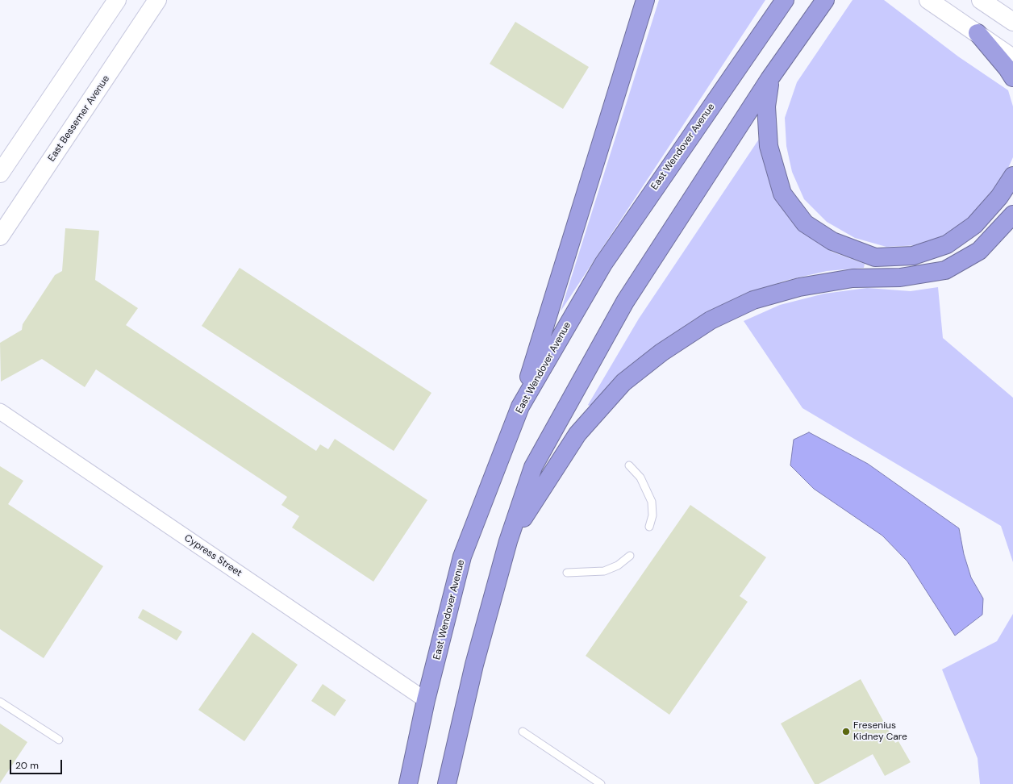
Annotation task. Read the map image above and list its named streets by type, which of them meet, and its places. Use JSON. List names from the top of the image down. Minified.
{"streets":{"highway":["East Wendover Avenue"],"main road":["East Bessemer Avenue"],"street":["Cypress Street"]},"crossings":[["East Wendover Avenue","Cypress Street"]],"places":["Fresenius Kidney Care"],"scale_bar":"20 m"}
